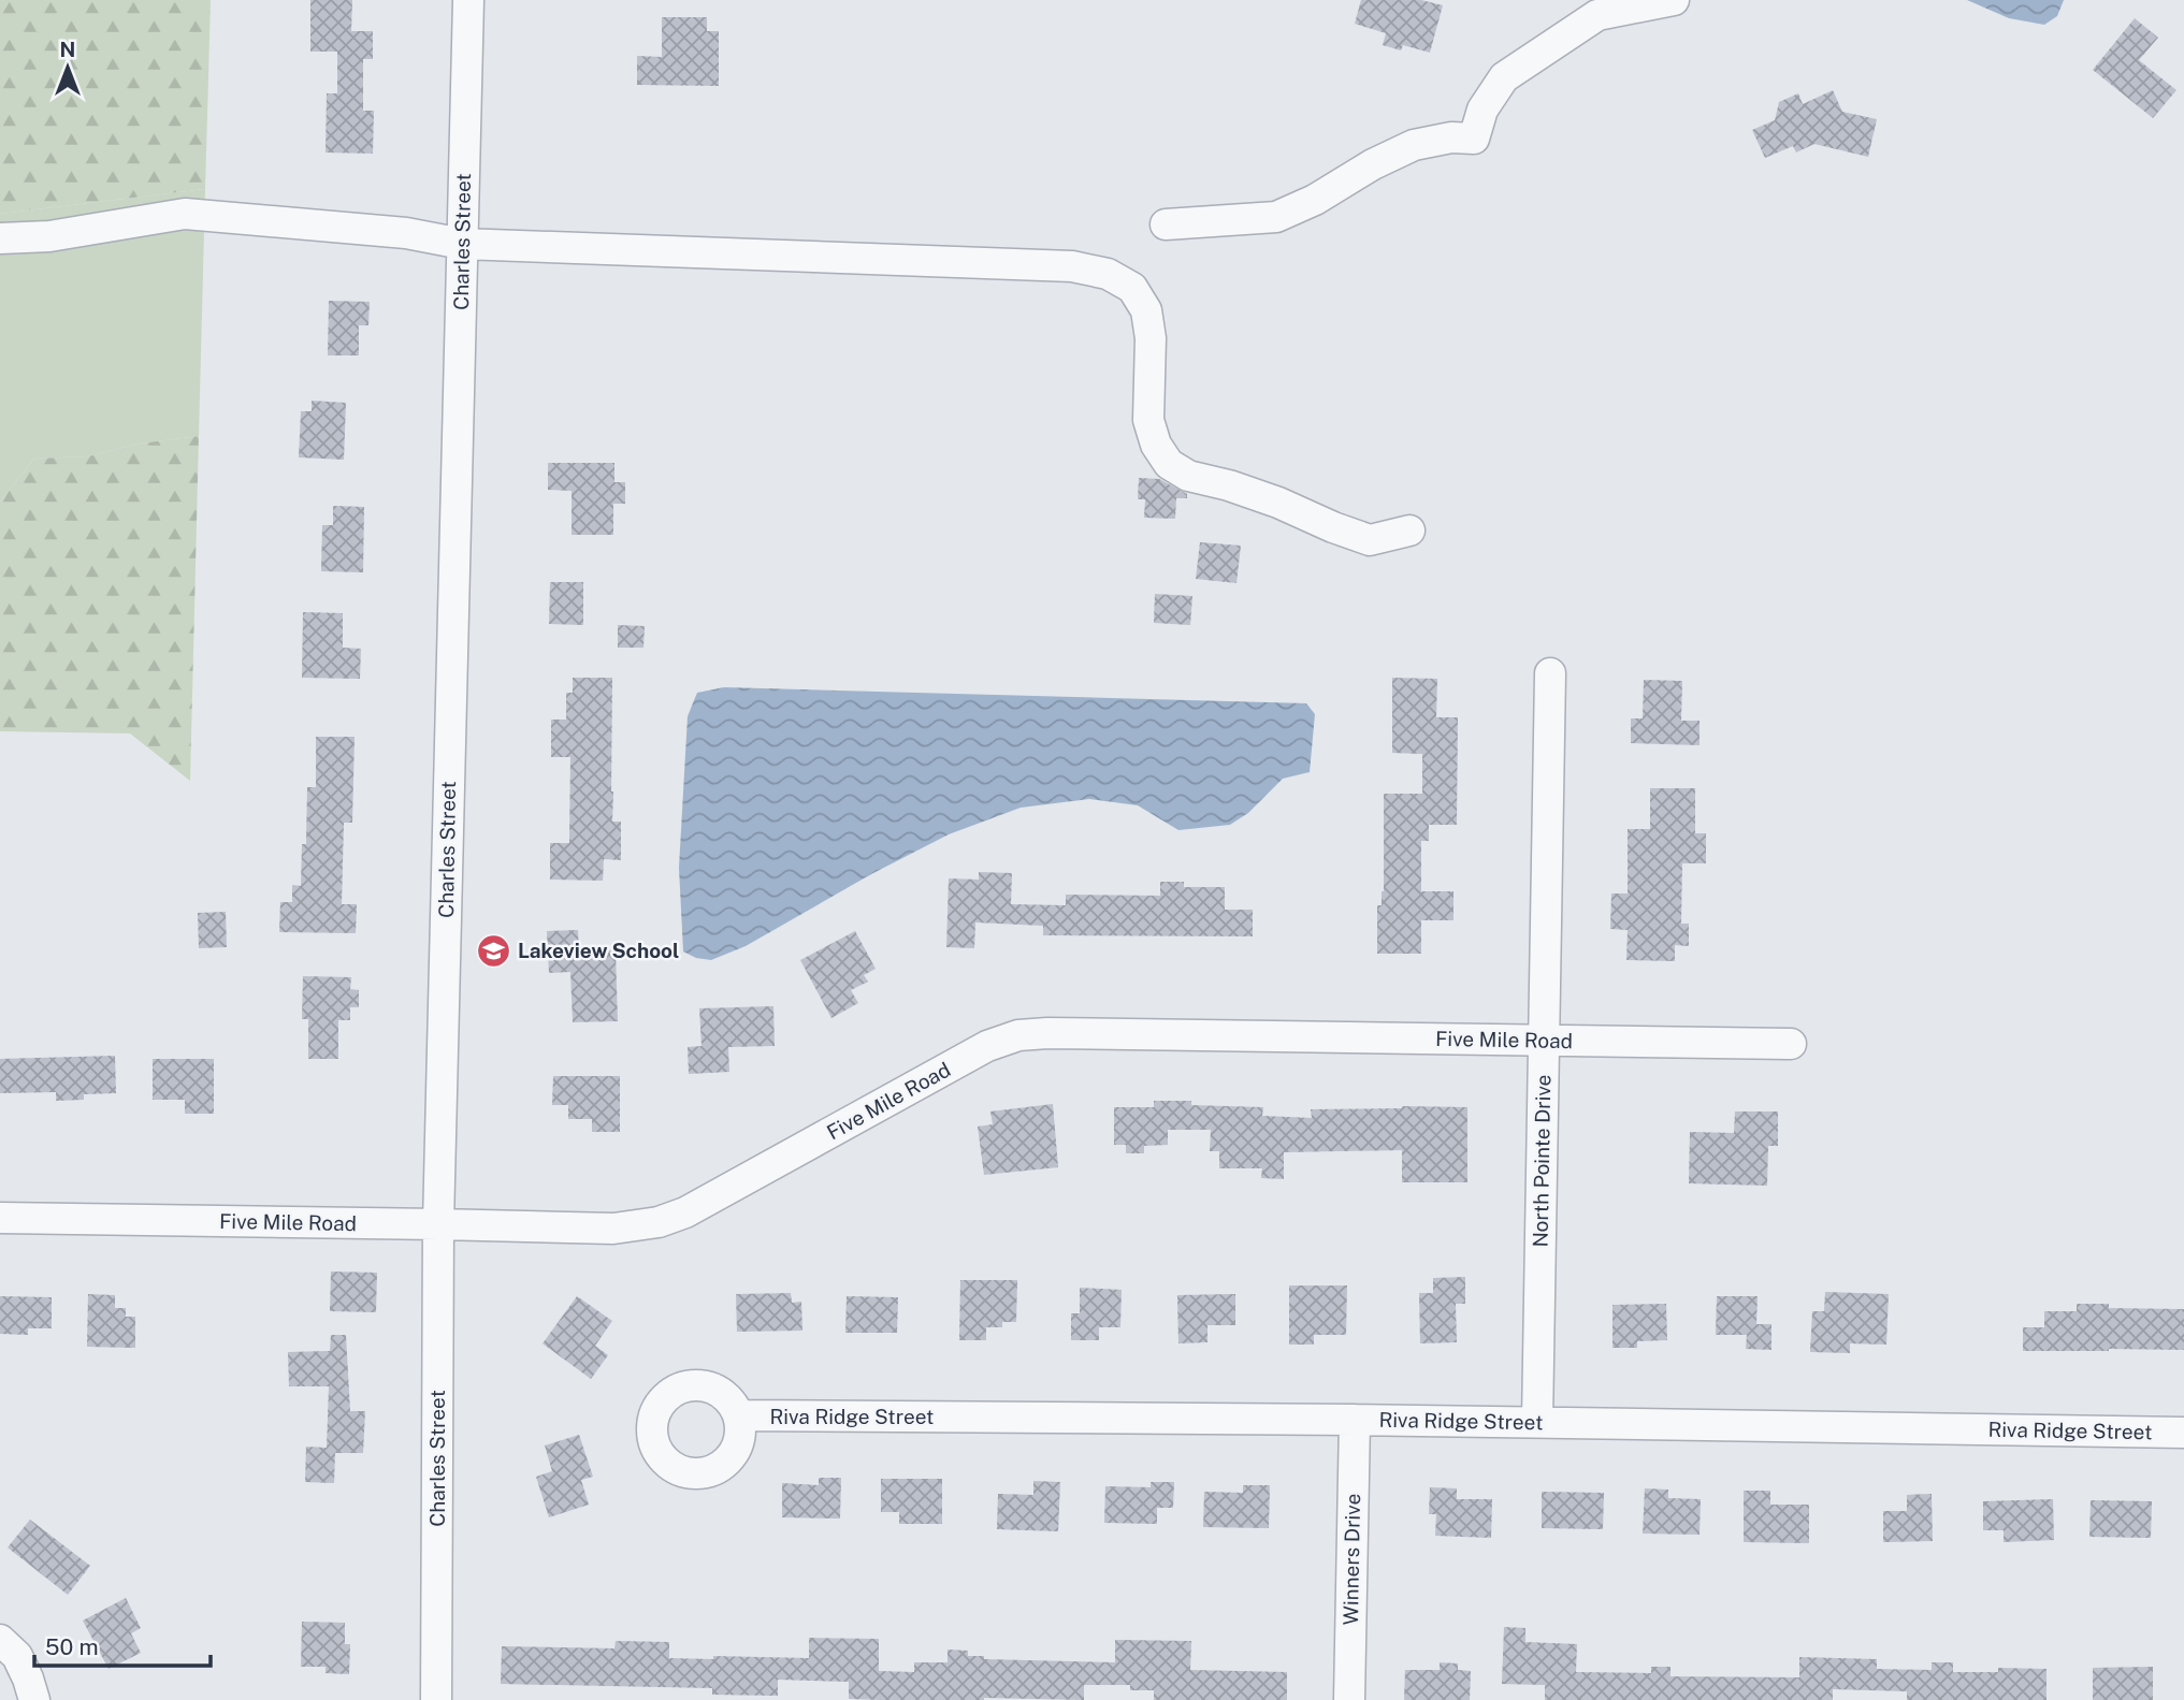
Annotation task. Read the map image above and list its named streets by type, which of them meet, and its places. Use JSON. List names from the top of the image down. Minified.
{"streets":{"street":["Charles Street","Five Mile Road","North Pointe Drive","Riva Ridge Street","Winners Drive"]},"crossings":[["Charles Street","Five Mile Road"],["Five Mile Road","North Pointe Drive"],["North Pointe Drive","Riva Ridge Street"],["Riva Ridge Street","Winners Drive"]],"places":{"school or university":["Lakeview School"]},"scale_bar":"50 m","north":"top"}
